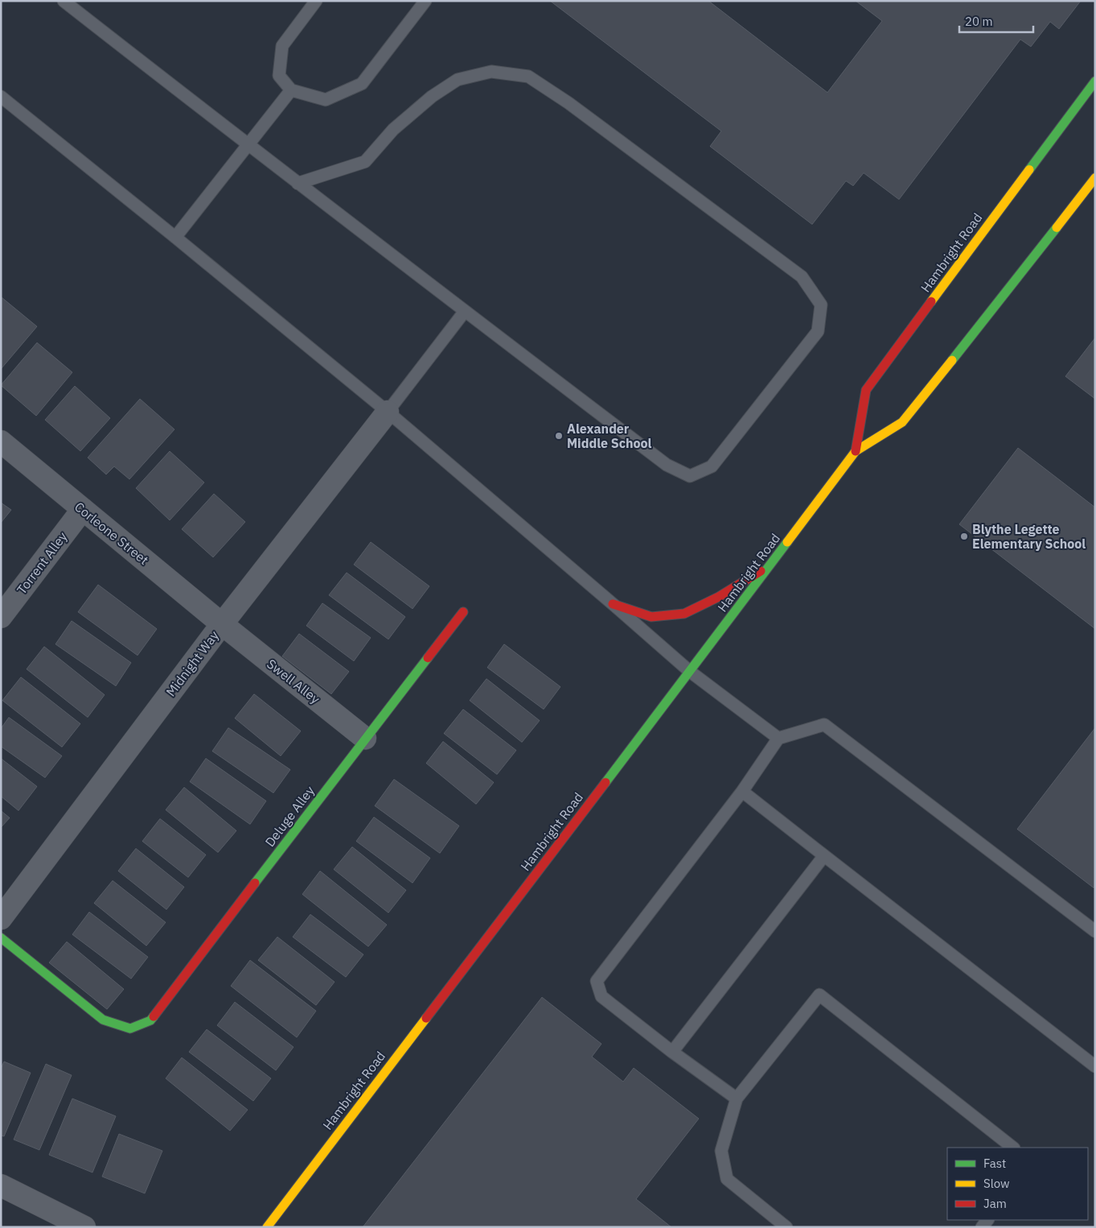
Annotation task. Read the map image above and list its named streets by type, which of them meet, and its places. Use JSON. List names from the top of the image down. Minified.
{"streets":{"main road":["Hambright Road","Deluge Alley"],"street":["Corleone Street","Torrent Alley","Midnight Way","Swell Alley"]},"crossings":[["Corleone Street","Torrent Alley"],["Corleone Street","Midnight Way"],["Corleone Street","Swell Alley"],["Midnight Way","Swell Alley"],["Swell Alley","Deluge Alley"]],"places":["Alexander Middle School","Blythe Legette Elementary School"],"legend":["Fast","Slow","Jam"],"scale_bar":"20 m"}
